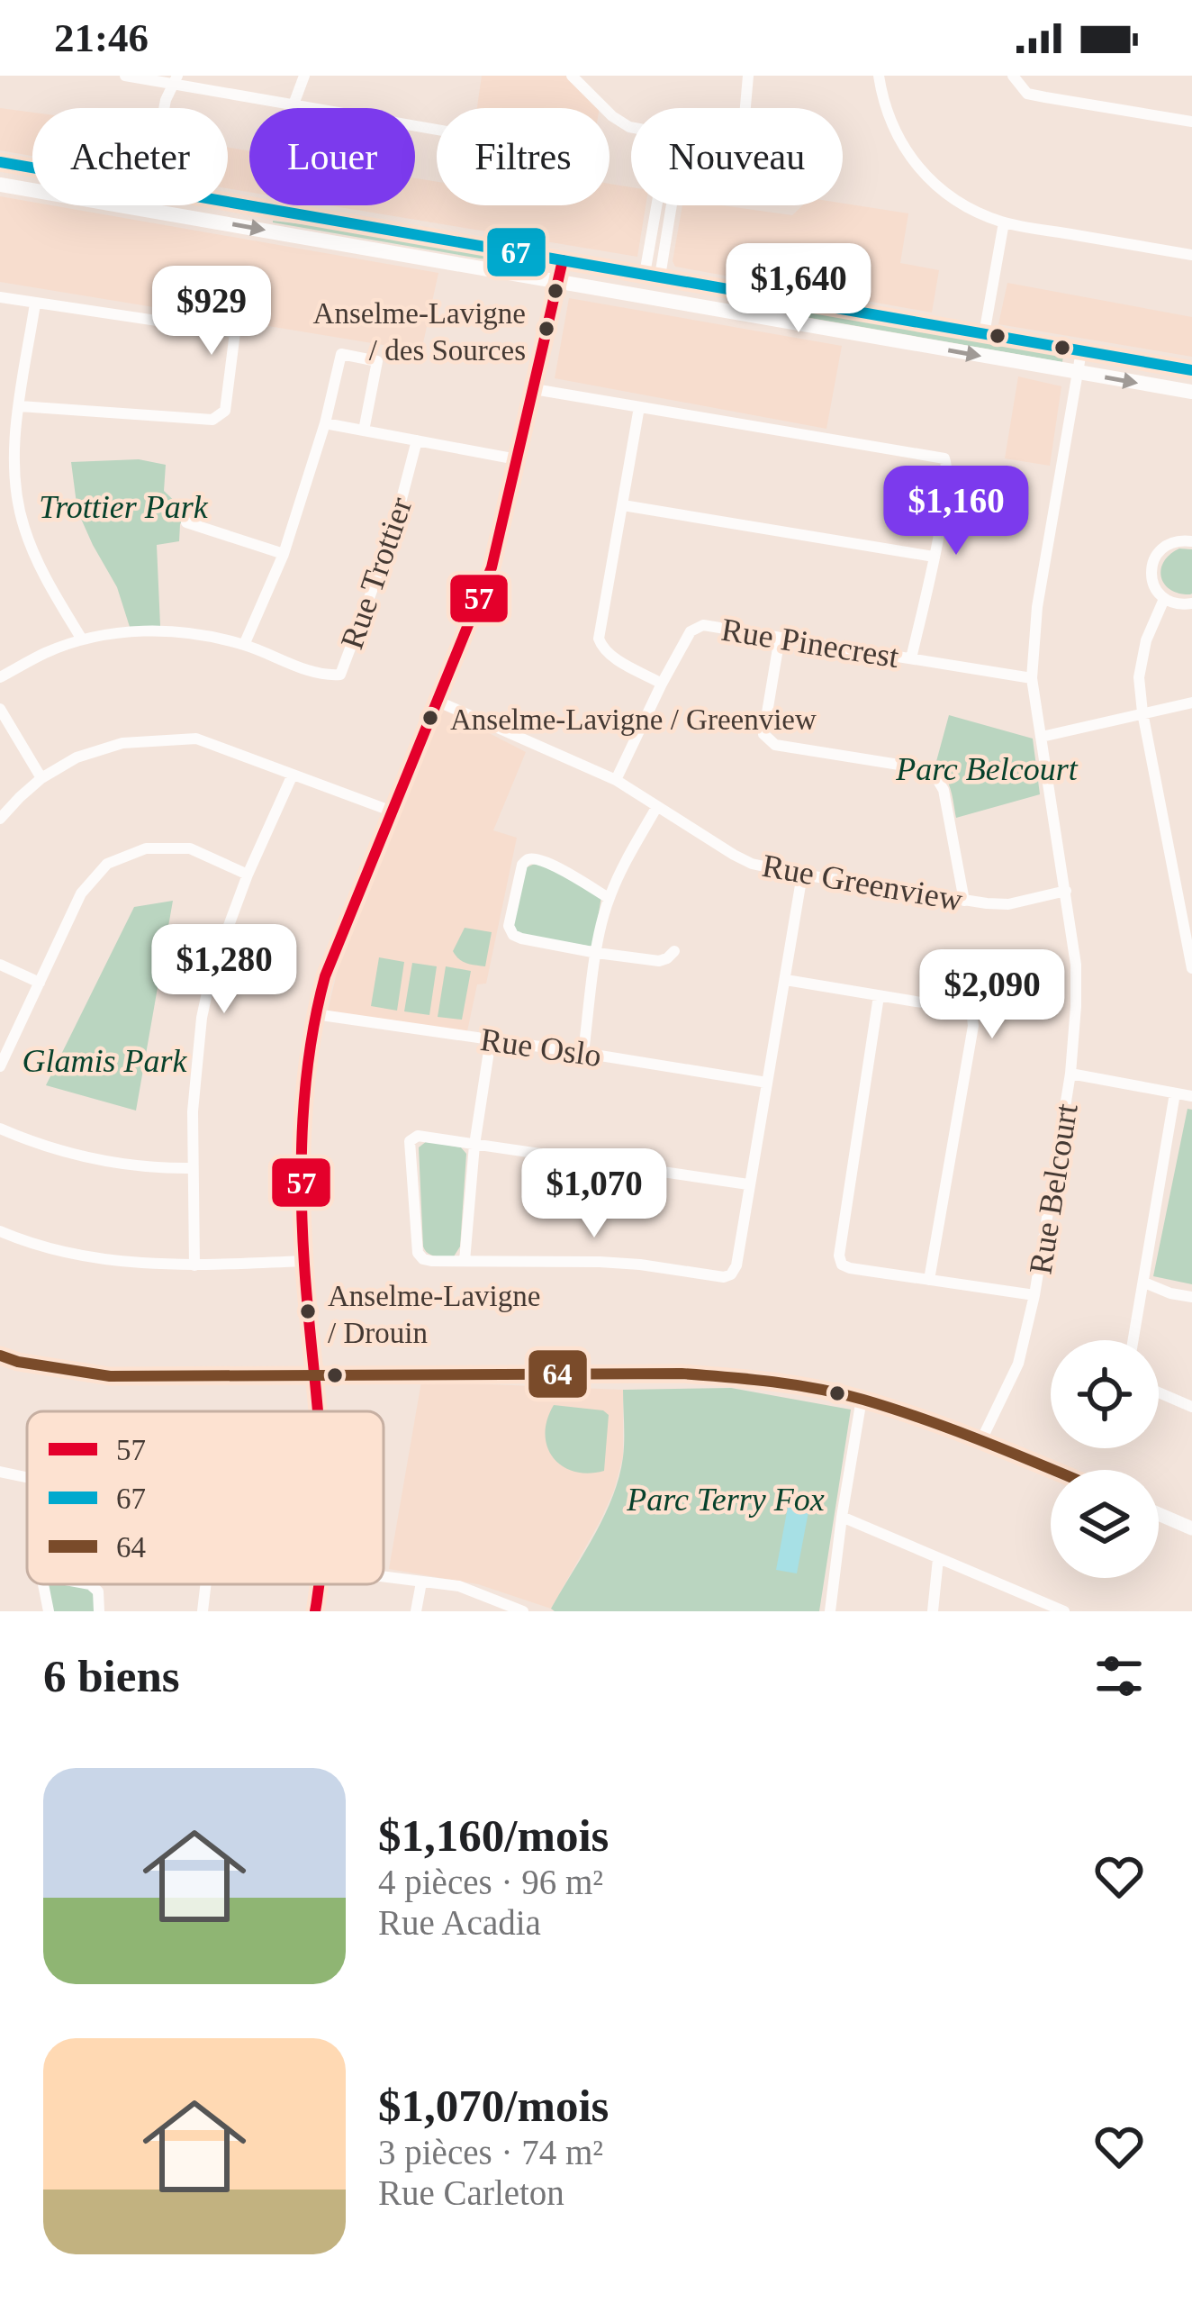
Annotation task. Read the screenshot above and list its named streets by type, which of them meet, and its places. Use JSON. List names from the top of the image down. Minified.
{"streets":{"street":["Rue Trottier","Rue Pinecrest","Rue Greenview","Rue Oslo","Rue Belcourt"]},"crossings":[["Rue Pinecrest","Rue Greenview"],["Rue Pinecrest","Rue Belcourt"],["Rue Greenview","Rue Belcourt"]],"parks":["Trottier Park","Parc Belcourt","Glamis Park","Parc Terry Fox"],"places":["Anselme-Lavigne / des Sources","Anselme-Lavigne / Greenview","Anselme-Lavigne / Drouin"],"lines":["transit line 67","transit line 57","transit line 64"],"legend":["57","67","64"],"page":{"status":"21:46","chip":["Acheter","Louer","Filtres","Nouveau"],"price":["$1,640","$929","$1,160","$1,280","$2,090","$1,070"],"heading":"6 biens","list":[{"name":"$1,160/mois","note":"4 pièces · 96 m² · Rue Acadia"},{"name":"$1,070/mois","note":"3 pièces · 74 m² · Rue Carleton"}]}}
